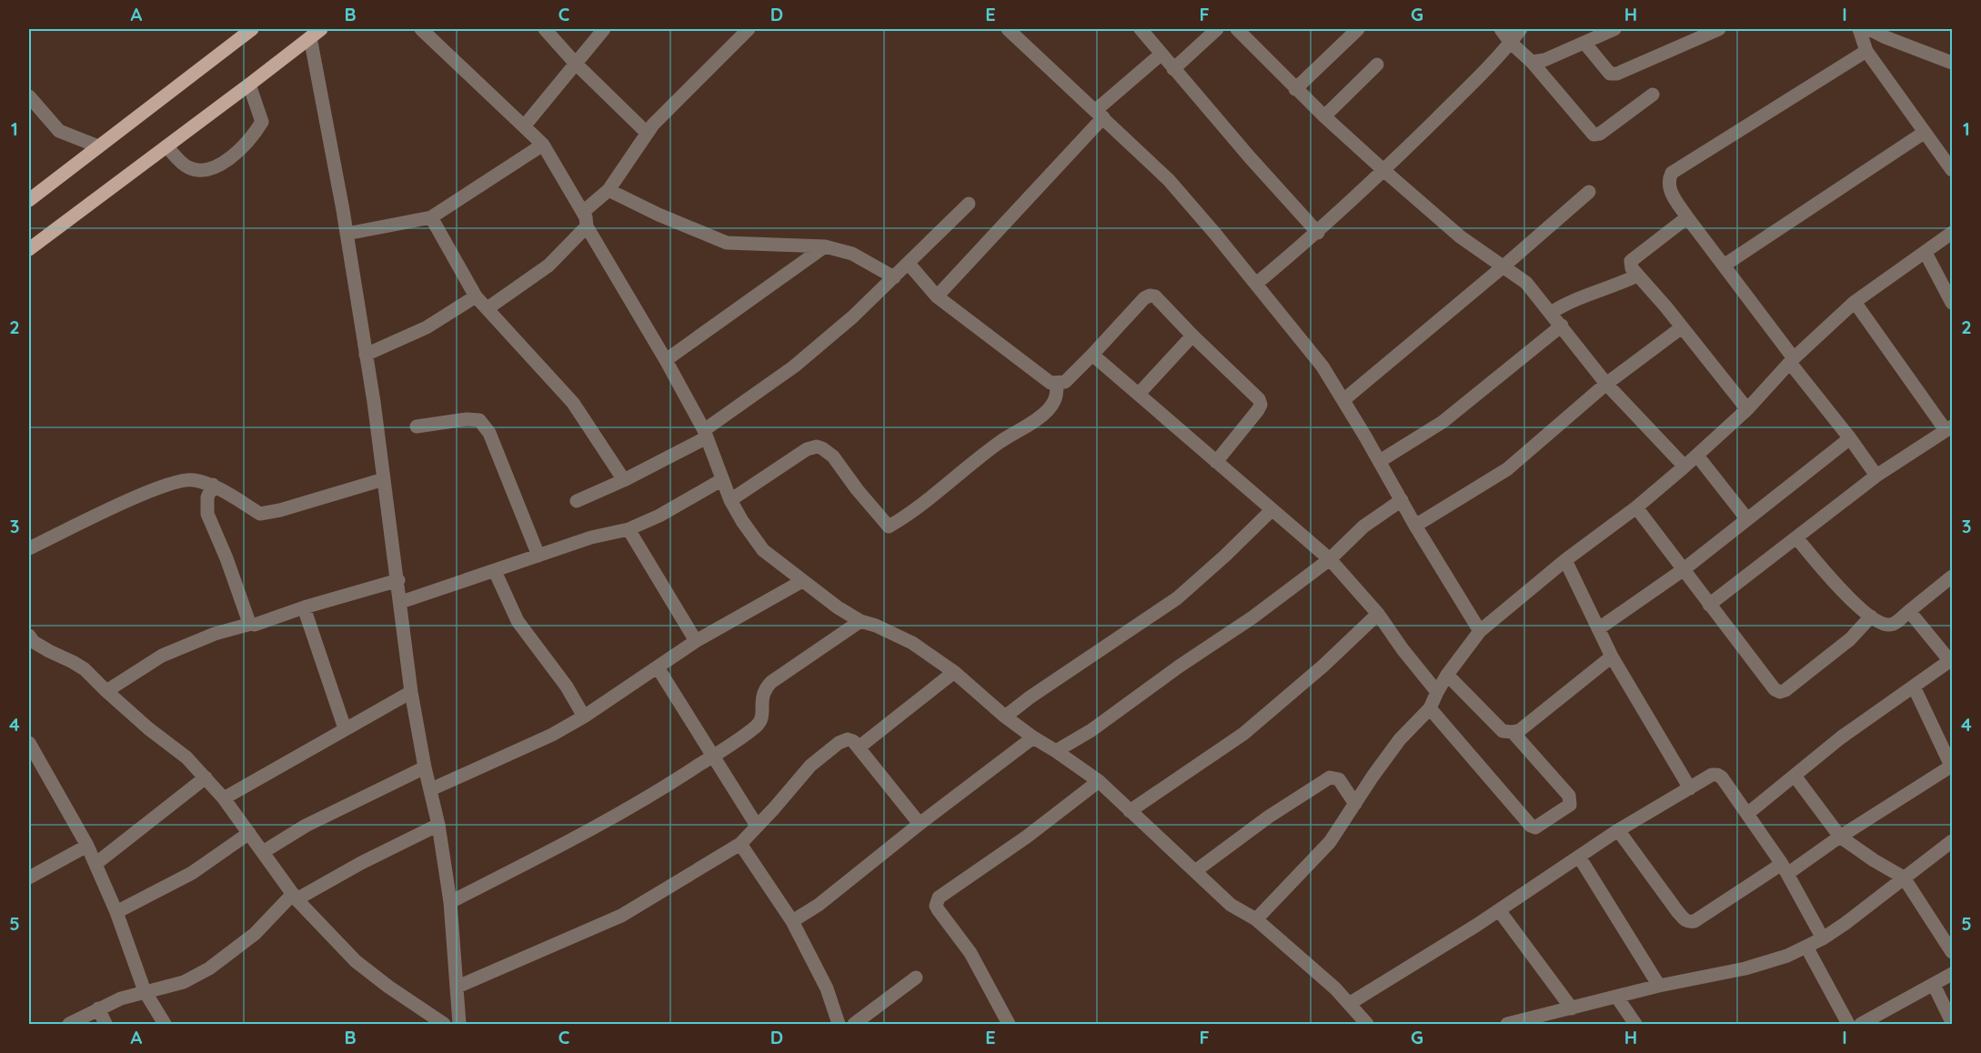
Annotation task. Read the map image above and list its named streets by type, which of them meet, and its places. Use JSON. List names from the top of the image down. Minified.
{"grid":{"columns":["A","B","C","D","E","F","G","H","I"],"rows":["1","2","3","4","5"]}}
